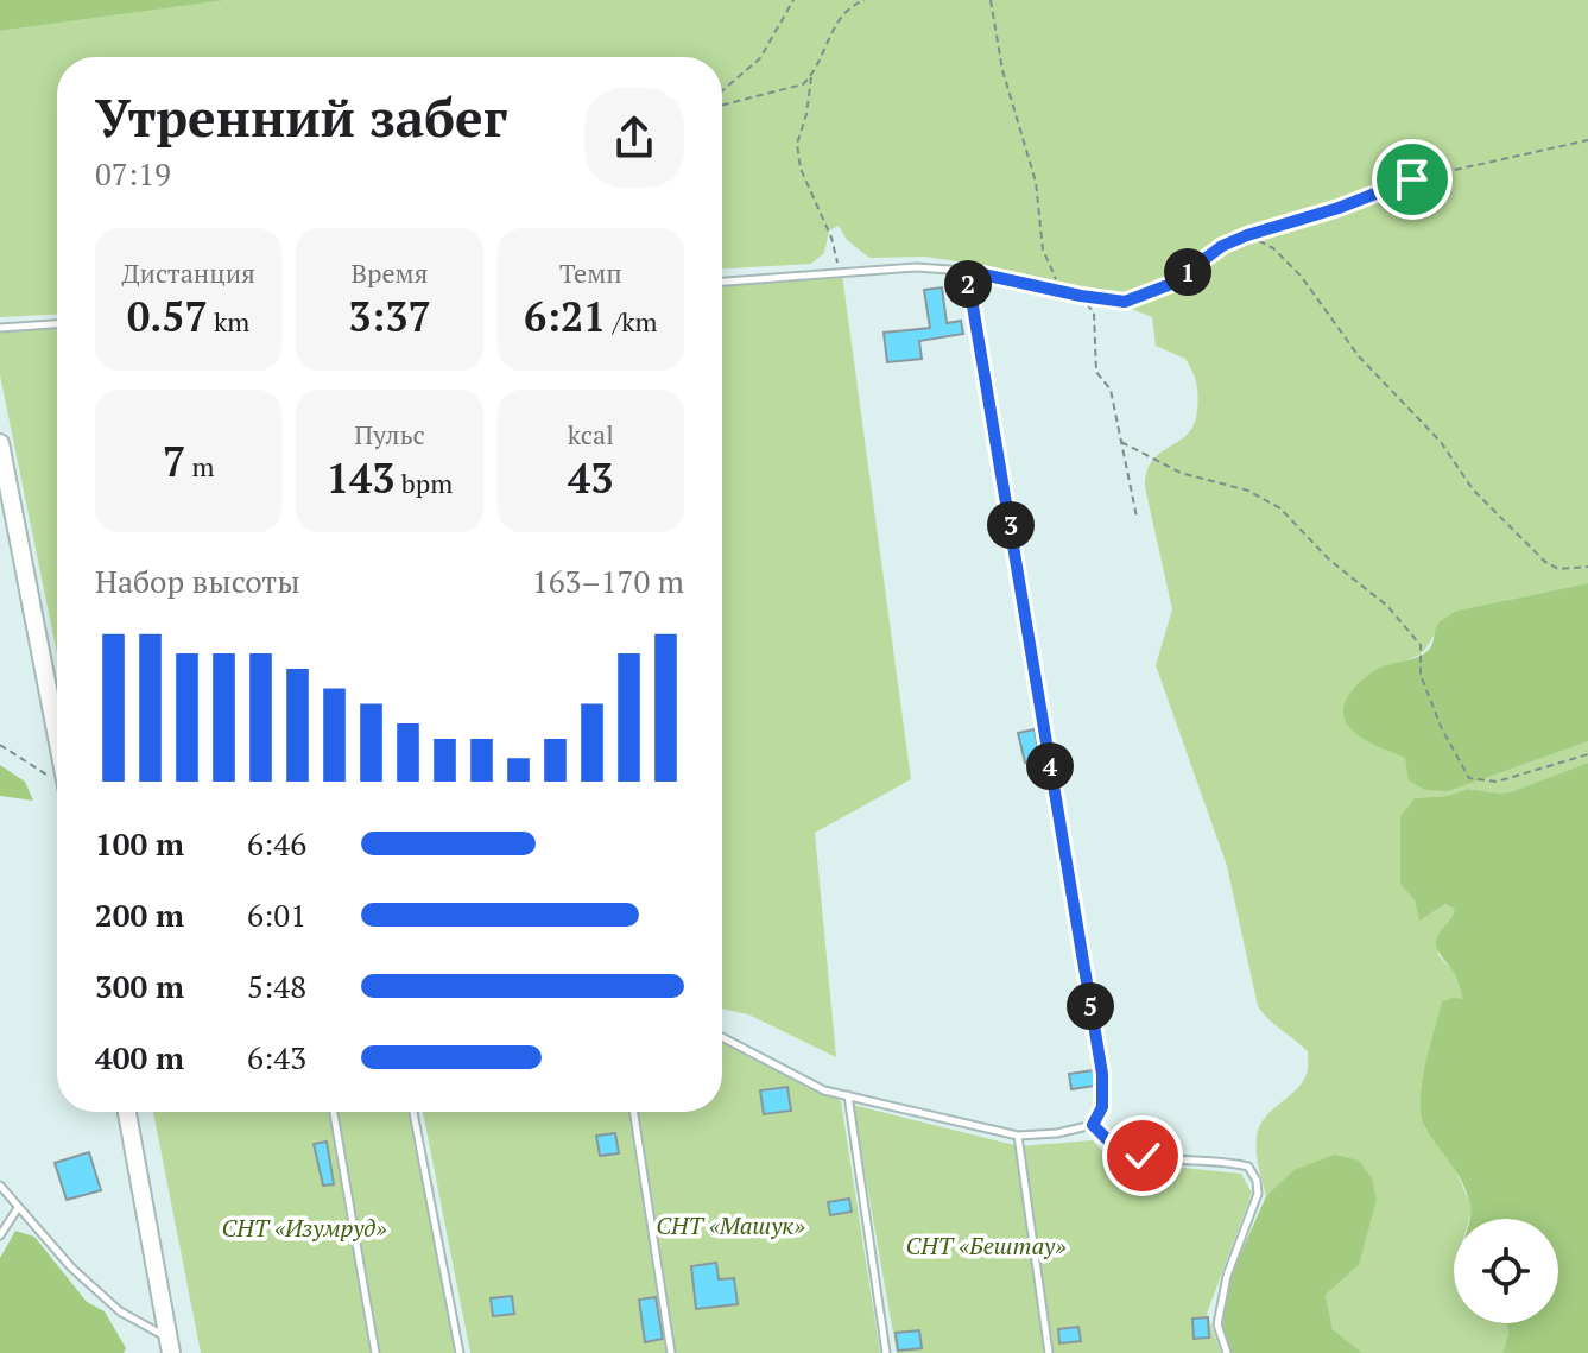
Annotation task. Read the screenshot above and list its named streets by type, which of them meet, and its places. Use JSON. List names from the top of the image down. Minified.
{"parks":["СНТ «Машук»","СНТ «Изумруд»","СНТ «Бештау»"],"page":{"heading":["Утренний забег","07:19"],"stats":[["Дистанция","0.57 km"],["Время","3:37"],["Темп","6:21 /km"],["7 m"],["Пульс","143 bpm"],["kcal","43"]],"pins":["1","2","3","4","5"],"chart":["Набор высоты","163–170 m"],"list":[{"name":"100 m","note":"6:46"},{"name":"200 m","note":"6:01"},{"name":"300 m","note":"5:48"},{"name":"400 m","note":"6:43"}]}}
